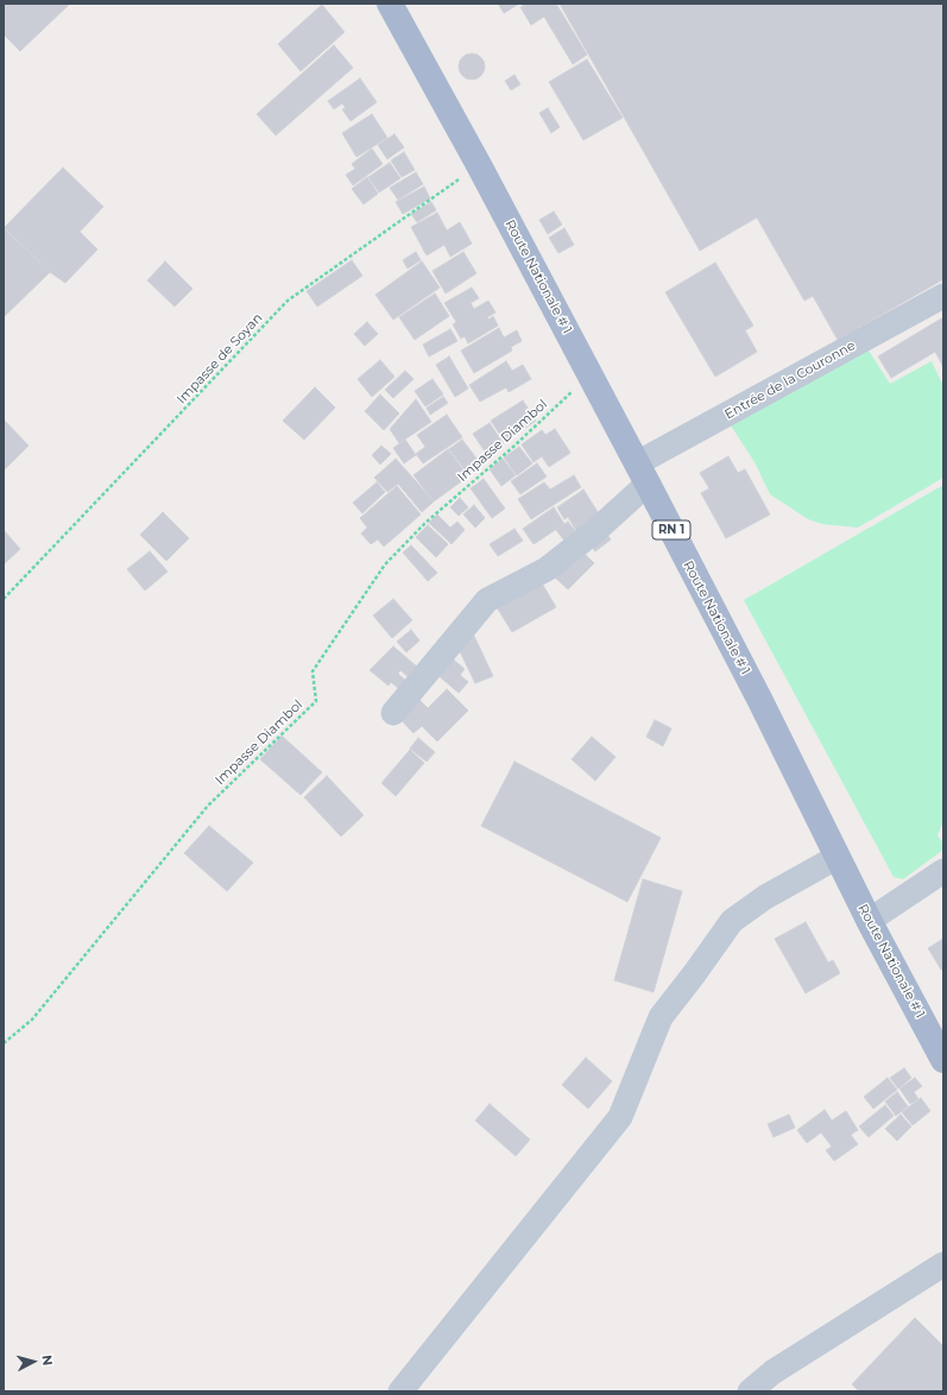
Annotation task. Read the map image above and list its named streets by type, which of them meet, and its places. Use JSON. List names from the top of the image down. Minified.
{"streets":{"main road":["Route Nationale # 1","RN 1"],"street":["Entrée de la Couronne"],"path":["Impasse de Soyan","Impasse Diambol"]},"crossings":[["Route Nationale # 1","Impasse de Soyan"],["Route Nationale # 1","Entrée de la Couronne"],["Route Nationale # 1","Impasse Diambol"]],"north":"right"}
